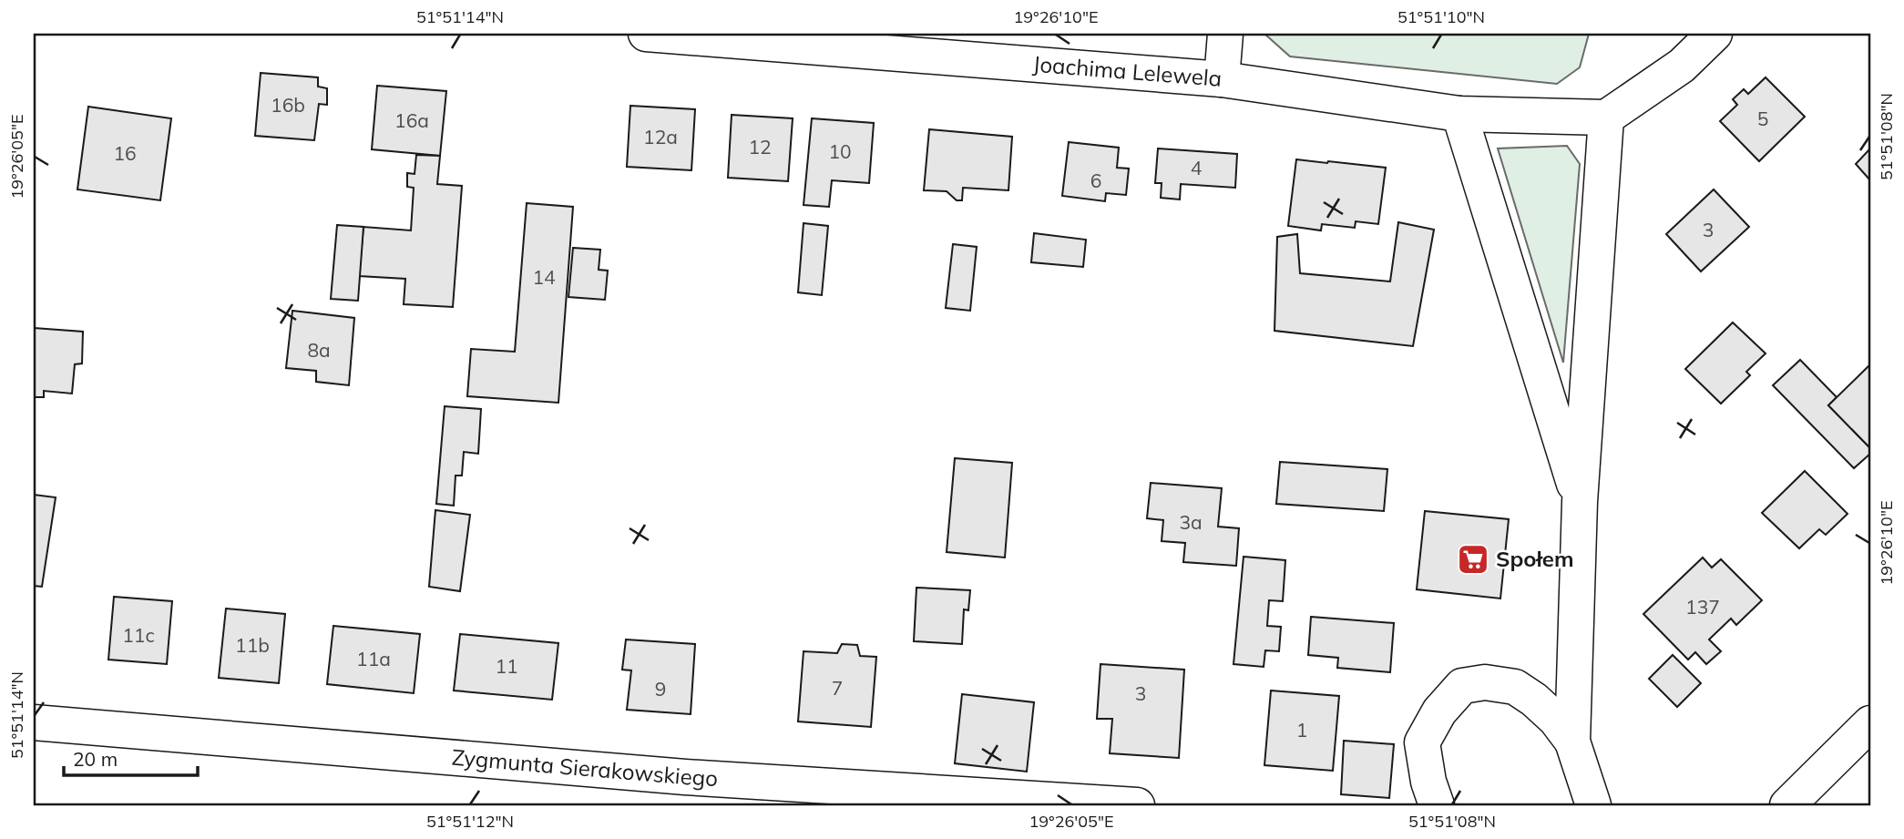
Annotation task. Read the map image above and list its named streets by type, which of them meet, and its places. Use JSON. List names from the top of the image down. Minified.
{"streets":{"street":["Joachima Lelewela","Zygmunta Sierakowskiego"]},"places":{"supermarket":["Społem"]},"house_numbers":["16b","5","16a","12a","12","10","16","4","6","3","14","8a","3a","137","11c","11b","11a","11","7","9","3","1"],"scale_bar":"20 m","coordinates":["51°51'14\"N","19°26'10\"E","51°51'10\"N","51°51'08\"N","19°26'05\"E","51°51'12\"N"]}
